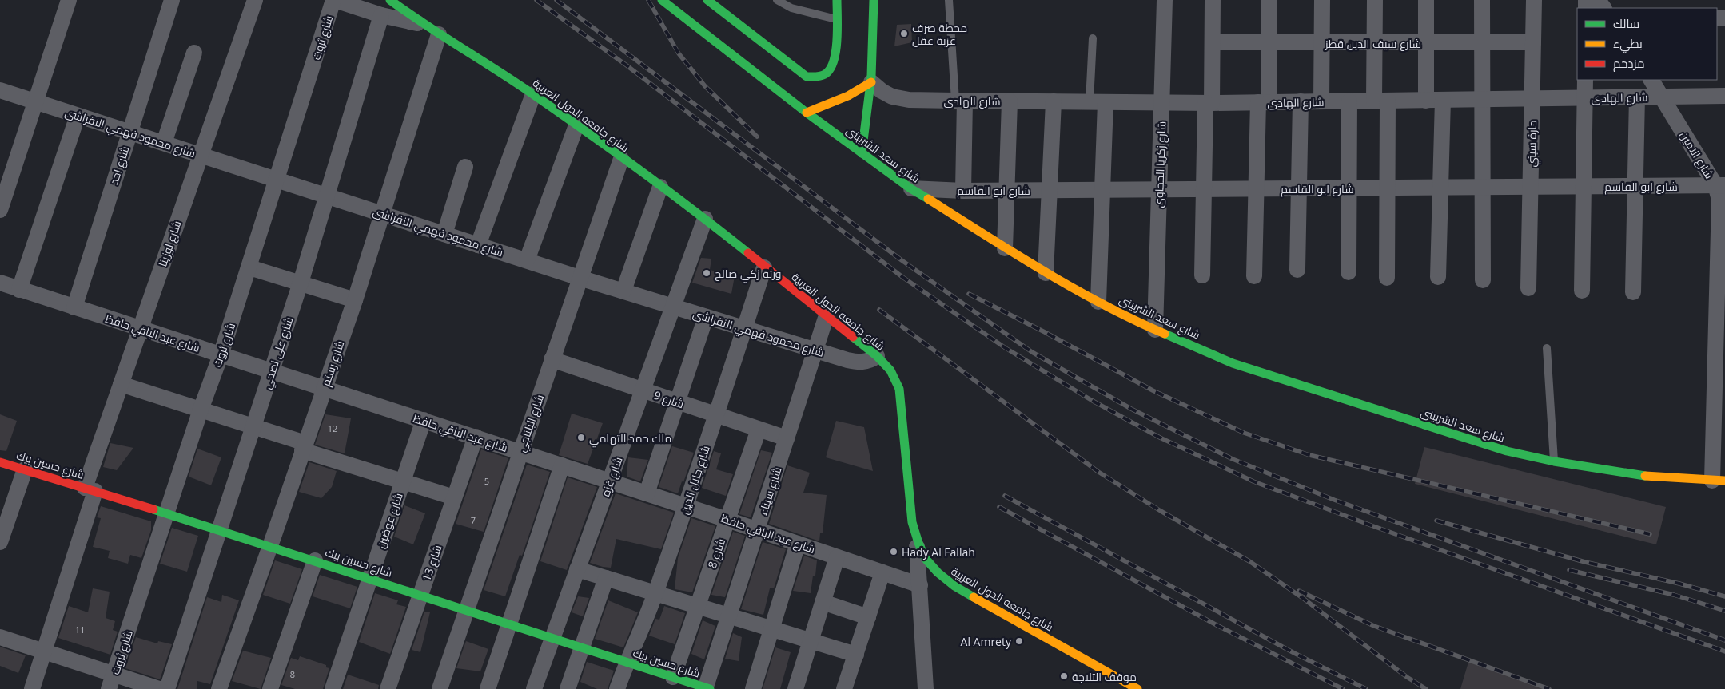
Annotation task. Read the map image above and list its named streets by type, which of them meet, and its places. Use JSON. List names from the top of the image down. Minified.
{"streets":{"main road":["شارع جامعه الدول العربية","شارع سعد الشربينى","شارع حسين بيك"],"street":["شارع ثروت","شارع سيف الدين قطز","شارع الهادى","شارع محمود فهمي النقراشى","حارة سيتي","شارع الامين","شارع زكريا الحجاوى","شارع احد","شارع ابو القاسم","شارع لوزينا","شارع عبد الباقي حافظ","شارع على نصحي","شارع رستم","شارع 9","شارع البلتاجي","شارع غزه","شارع جلال الدين","شارع سيناء","شارع عوضين","شارع 8","شارع 13"]},"crossings":[["شارع ثروت","شارع محمود فهمي النقراشى"],["شارع ثروت","شارع عبد الباقي حافظ"],["شارع ثروت","شارع حسين بيك"],["شارع سيف الدين قطز","حارة سيتي"],["شارع الهادى","حارة سيتي"],["شارع الهادى","شارع الامين"],["شارع الهادى","شارع زكريا الحجاوى"],["شارع جامعه الدول العربية","شارع محمود فهمي النقراشى"],["شارع جامعه الدول العربية","شارع رستم"],["شارع جامعه الدول العربية","شارع البلتاجي"],["شارع جامعه الدول العربية","شارع غزه"],["شارع جامعه الدول العربية","شارع جلال الدين"],["شارع جامعه الدول العربية","شارع سيناء"],["شارع محمود فهمي النقراشى","شارع احد"],["شارع محمود فهمي النقراشى","شارع لوزينا"],["شارع محمود فهمي النقراشى","شارع على نصحي"],["شارع محمود فهمي النقراشى","شارع رستم"],["شارع محمود فهمي النقراشى","شارع البلتاجي"],["شارع محمود فهمي النقراشى","شارع غزه"],["شارع محمود فهمي النقراشى","شارع جلال الدين"],["شارع محمود فهمي النقراشى","شارع سيناء"],["حارة سيتي","شارع ابو القاسم"],["شارع سعد الشربينى","شارع الامين"],["شارع سعد الشربينى","شارع زكريا الحجاوى"],["شارع سعد الشربينى","شارع ابو القاسم"],["شارع الامين","شارع ابو القاسم"],["شارع زكريا الحجاوى","شارع ابو القاسم"],["شارع احد","شارع عبد الباقي حافظ"],["شارع لوزينا","شارع عبد الباقي حافظ"],["شارع لوزينا","شارع حسين بيك"],["شارع عبد الباقي حافظ","شارع على نصحي"],["شارع عبد الباقي حافظ","شارع رستم"],["شارع عبد الباقي حافظ","شارع البلتاجي"],["شارع عبد الباقي حافظ","شارع غزه"],["شارع عبد الباقي حافظ","شارع جلال الدين"],["شارع عبد الباقي حافظ","شارع سيناء"],["شارع عبد الباقي حافظ","شارع عوضين"],["شارع عبد الباقي حافظ","شارع 8"],["شارع عبد الباقي حافظ","شارع 13"],["شارع على نصحي","شارع حسين بيك"],["شارع رستم","شارع حسين بيك"],["شارع 9","شارع البلتاجي"],["شارع 9","شارع غزه"],["شارع 9","شارع جلال الدين"],["شارع 9","شارع سيناء"],["شارع 9","شارع 8"],["شارع البلتاجي","شارع حسين بيك"],["شارع حسين بيك","شارع غزه"],["شارع حسين بيك","شارع جلال الدين"],["شارع حسين بيك","شارع سيناء"],["شارع حسين بيك","شارع عوضين"],["شارع حسين بيك","شارع 8"],["شارع حسين بيك","شارع 13"]],"places":["محطة صرف عزبة عقل","ورثة زكي صالح","ملك حمد التهامي","Hady Al Fallah","Al Amrety","موقف التلاجة"],"house_numbers":["12","5","7","11","8"],"legend":["سالك","بطيء","مزدحم"]}
